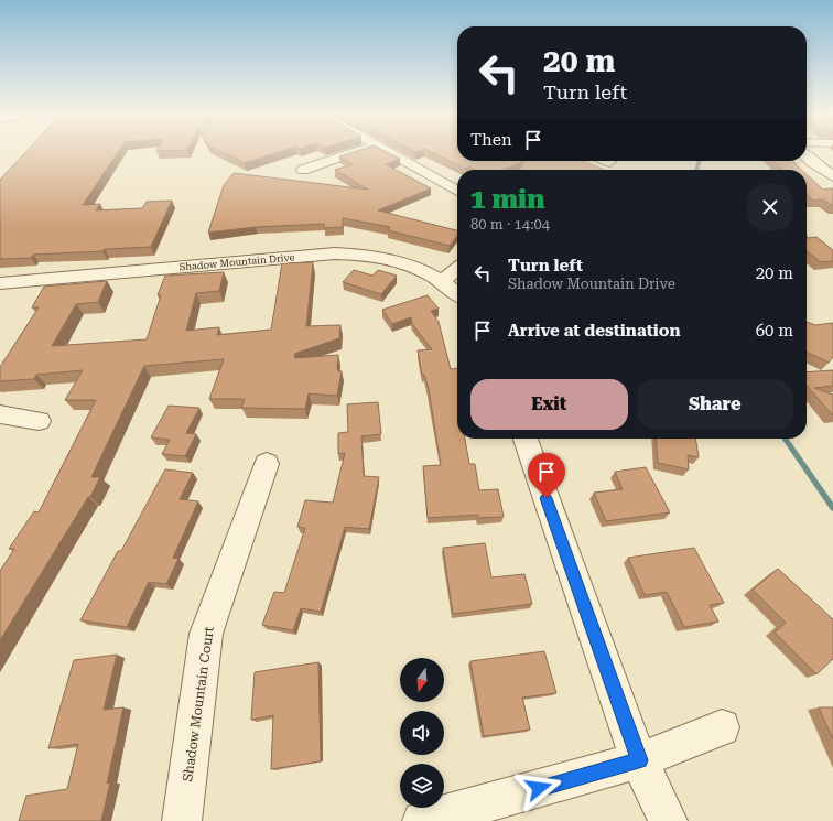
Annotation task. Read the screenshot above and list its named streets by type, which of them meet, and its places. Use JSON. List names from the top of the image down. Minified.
{"streets":{"street":["Shadow Mountain Drive","Shadow Mountain Court"]},"north":"bottom","page":{"turn":["20 m","Turn left"],"then":"Then","heading":["1 min","80 m · 14:04"],"list":[{"name":"Turn left","note":"Shadow Mountain Drive","value":"20 m"},{"name":"Arrive at destination","value":"60 m"}],"buttons":["Exit","Share"]}}
